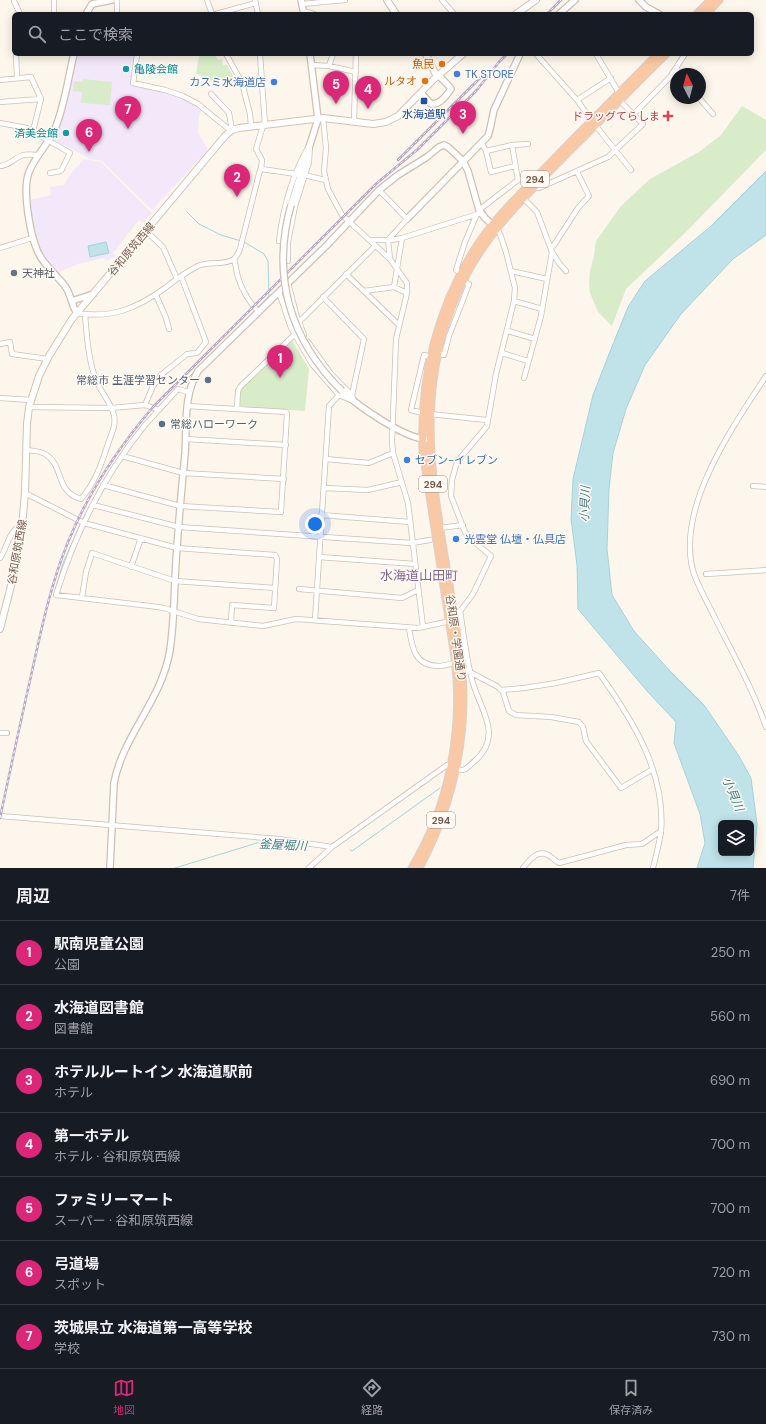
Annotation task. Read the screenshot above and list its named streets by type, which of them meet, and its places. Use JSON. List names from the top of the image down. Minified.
{"streets":{"highway":["294","谷和原・学園通り"],"main road":["谷和原筑西線"]},"districts":["水海道山田町"],"water":["小貝川","釜屋堀川"],"places":{"other":["魚民","亀陵会館","TK STORE","ルタオ","カスミ水海道店","済美会館","天神社","常総市 生涯学習センター","常総ハローワーク","セブン-イレブン","光雲堂 仏壇・仏具店"],"transit":["水海道駅"],"health":["ドラッグてらしま"]},"north":"top","page":{"search":"ここで検索","pins":["5","4","7","3","6","2","1"],"heading":["周辺","7件"],"list":[{"mark":"1","name":"駅南児童公園","note":"公園","value":"250 m"},{"mark":"2","name":"水海道図書館","note":"図書館","value":"560 m"},{"mark":"3","name":"ホテルルートイン 水海道駅前","note":"ホテル","value":"690 m"},{"mark":"4","name":"第一ホテル","note":"ホテル · 谷和原筑西線","value":"700 m"},{"mark":"5","name":"ファミリーマート","note":"スーパー · 谷和原筑西線","value":"700 m"},{"mark":"6","name":"弓道場","note":"スポット","value":"720 m"},{"mark":"7","name":"茨城県立 水海道第一高等学校","note":"学校","value":"730 m"}],"nav":["地図","経路","保存済み"]}}
